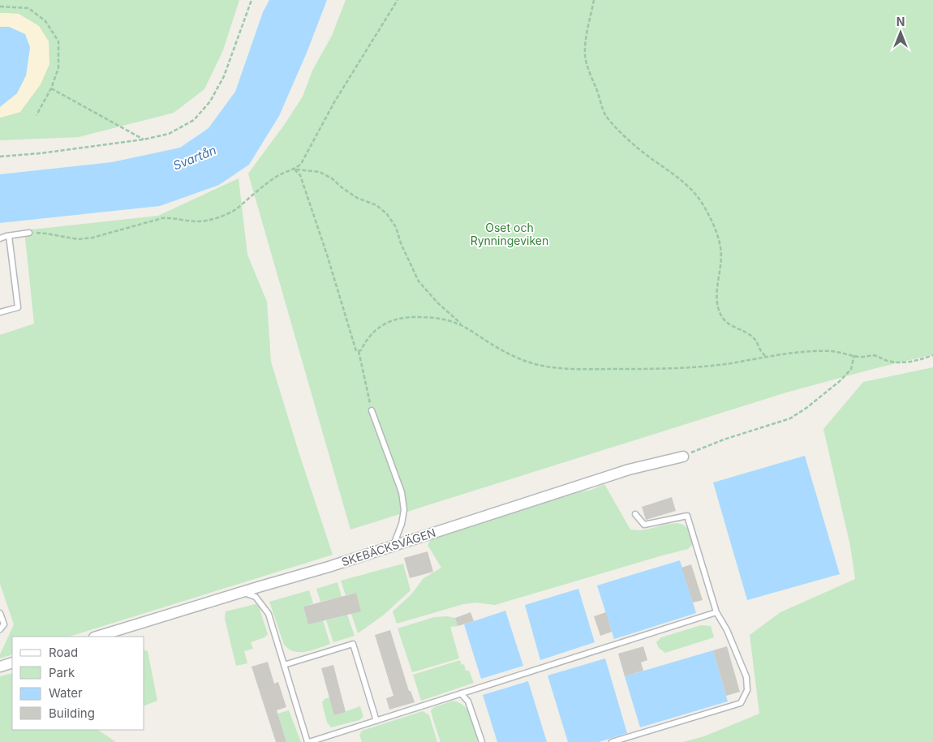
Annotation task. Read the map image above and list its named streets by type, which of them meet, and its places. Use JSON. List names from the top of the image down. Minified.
{"streets":{"street":["SKEBÄCKSVÄGEN"]},"water":["Svartån"],"parks":["Oset och Rynningeviken"],"legend":["Road","Park","Water","Building"],"north":"top"}
